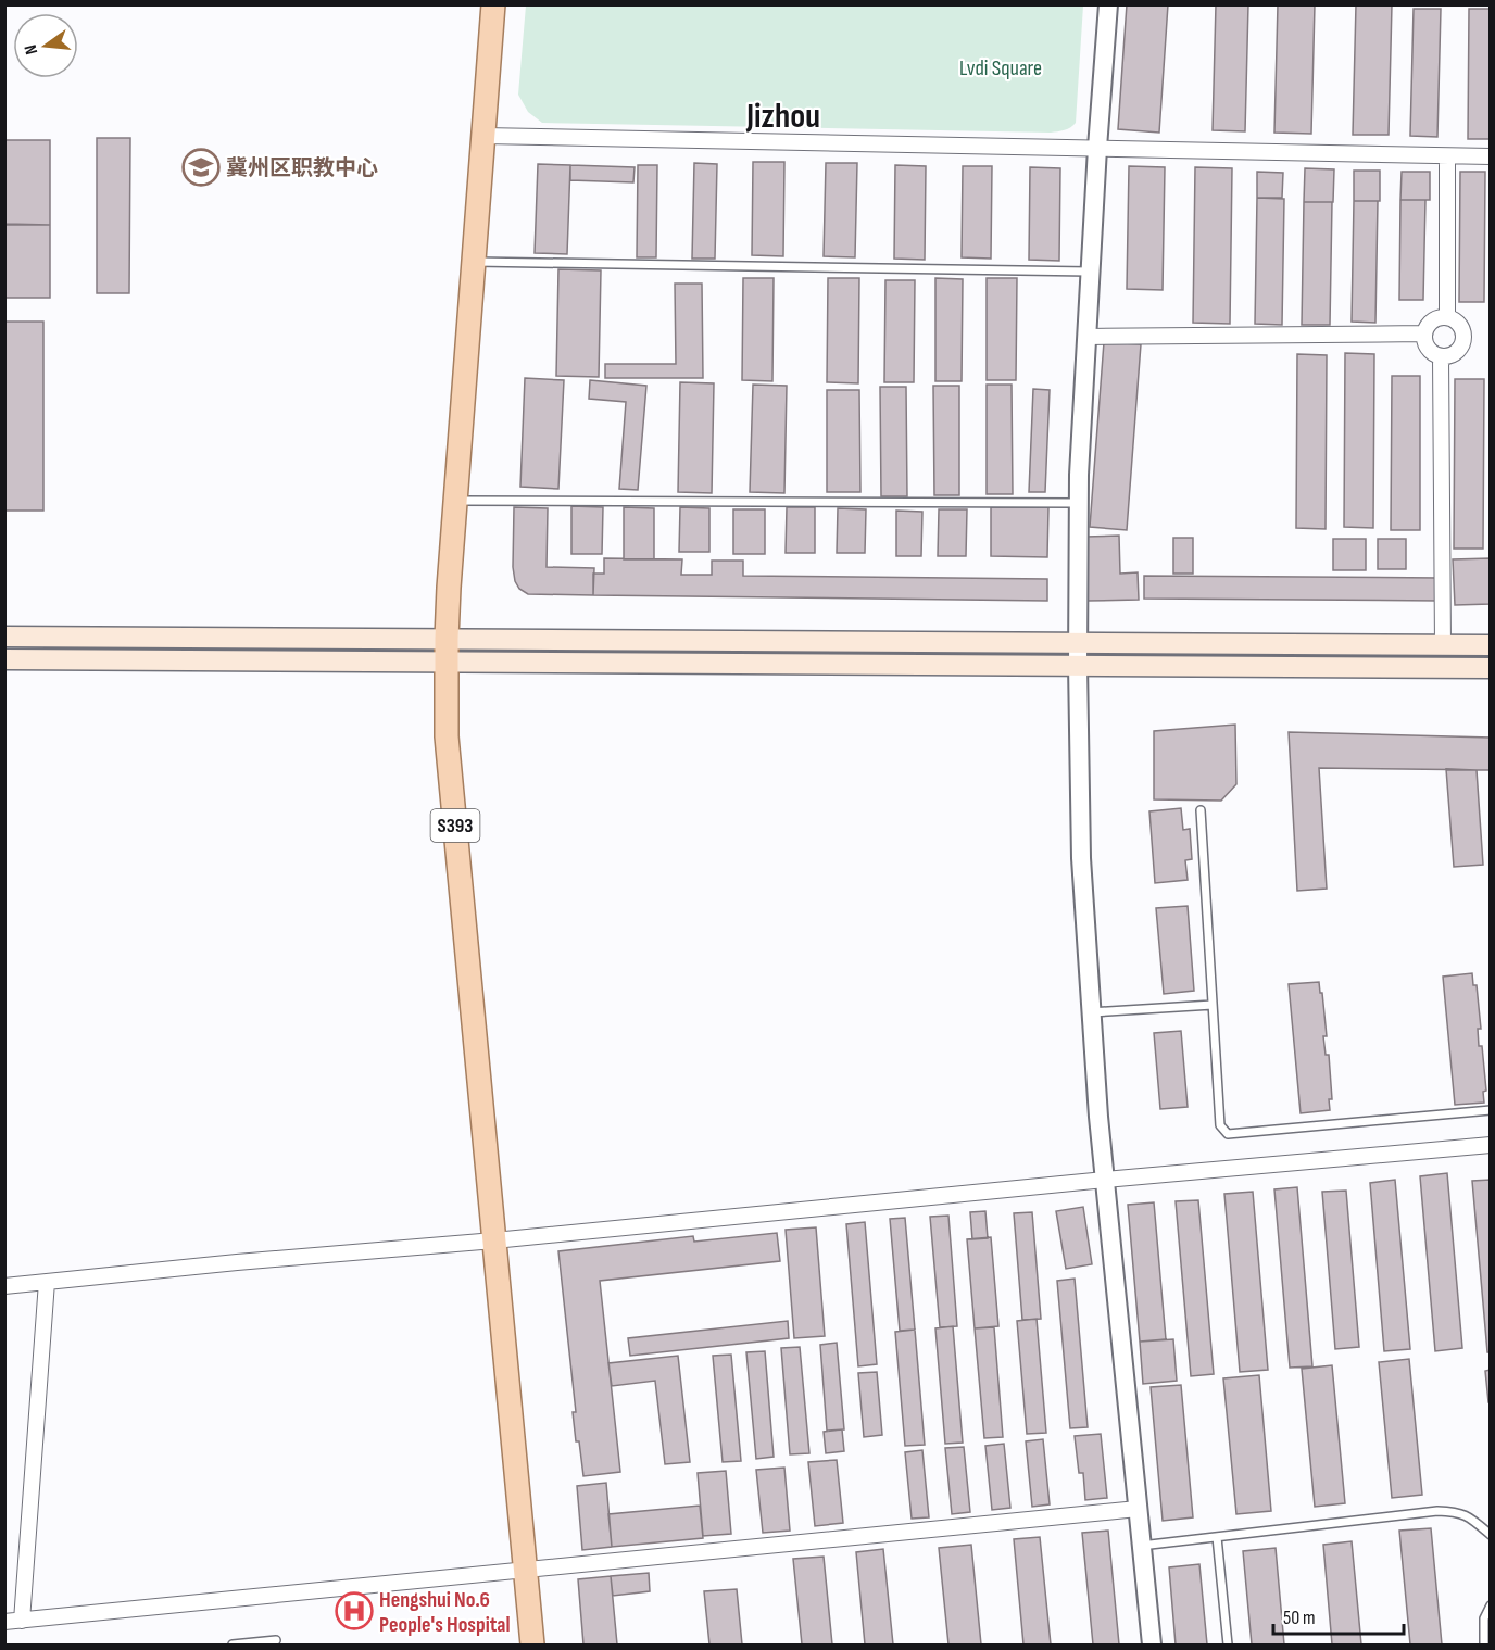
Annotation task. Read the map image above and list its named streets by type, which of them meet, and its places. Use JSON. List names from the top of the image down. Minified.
{"streets":{"main road":["S393"]},"districts":["Jizhou"],"parks":["Lvdi Square"],"places":{"school or university":["冀州区职教中心"],"hospital":["Hengshui No.6 People's Hospital"]},"scale_bar":"50 m","north":"left"}
